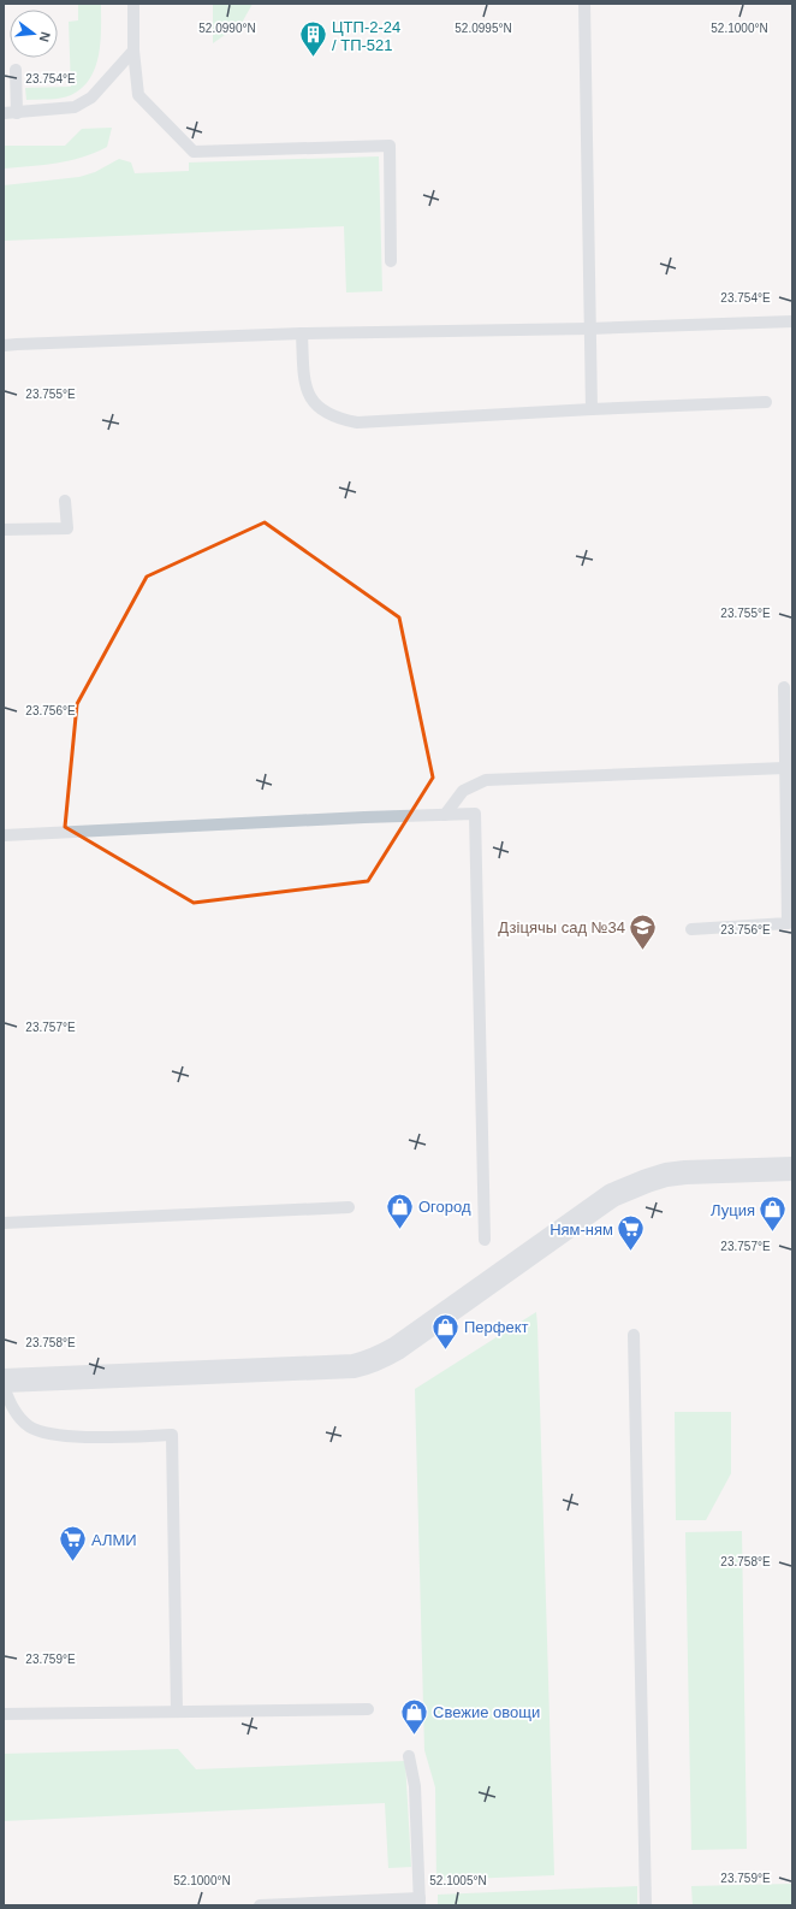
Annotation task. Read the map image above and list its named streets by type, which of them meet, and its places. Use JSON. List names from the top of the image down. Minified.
{"places":{"building":["ЦТП-2-24 / ТП-521"],"school or university":["Дзіцячы сад №34"],"shop":["Огород","Луция","Перфект","Свежие овощи"],"supermarket":["Ням-ням","АЛМИ"]},"north":"right","coordinates":["52.0990°N","52.0995°N","52.1000°N","23.754°E","23.755°E","23.756°E","23.757°E","23.758°E","23.759°E","52.1005°N"]}
